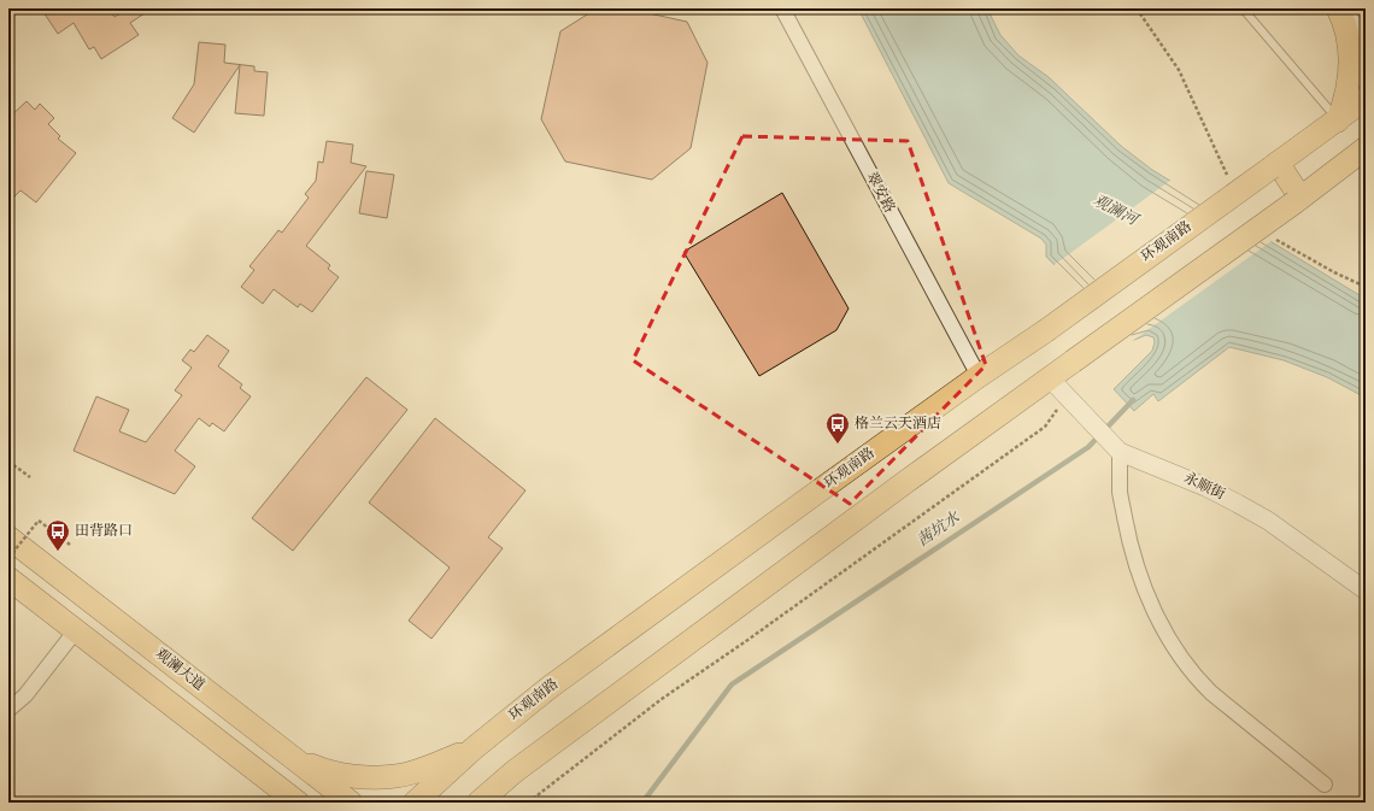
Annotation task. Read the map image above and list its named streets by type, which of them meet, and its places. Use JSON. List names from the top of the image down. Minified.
{"streets":{"main road":["环观南路","观澜大道"],"street":["翠安路","永顺街"]},"crossings":[["翠安路","环观南路"]],"water":["观澜河","茜坑水"],"places":{"bus stop":["格兰云天酒店","田背路口"]}}
